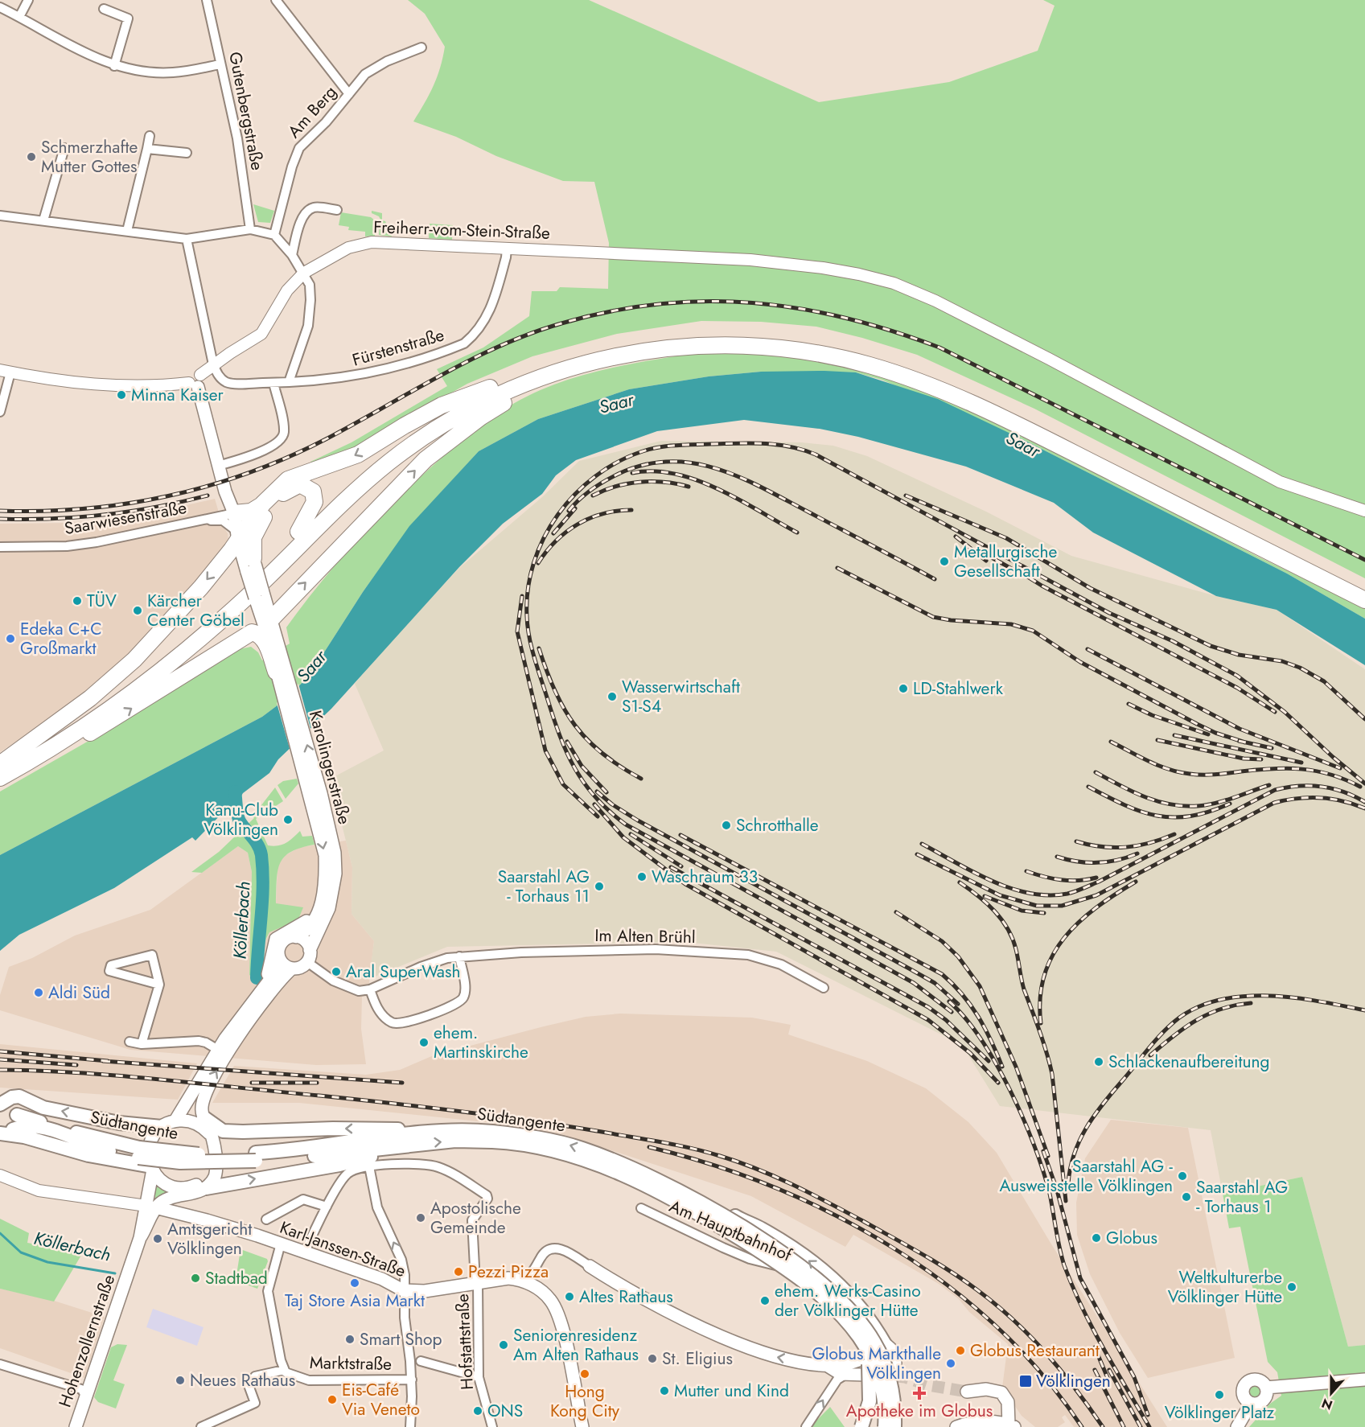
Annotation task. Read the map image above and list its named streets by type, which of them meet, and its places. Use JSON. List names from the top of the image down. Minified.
{"streets":{"main road":["Karolingerstraße","Südtangente","Karl-Janssen-Straße","Hohenzollernstraße"],"street":["Gutenbergstraße","Am Berg","Freiherr-vom-Stein-Straße","Fürstenstraße","Saarwiesenstraße","Im Alten Brühl","Am Hauptbahnhof","Hofstattstraße","Marktstraße"]},"crossings":[["Freiherr-vom-Stein-Straße","Fürstenstraße"],["Freiherr-vom-Stein-Straße","Karolingerstraße"],["Saarwiesenstraße","Karolingerstraße"],["Karolingerstraße","Im Alten Brühl"],["Südtangente","Am Hauptbahnhof"],["Karl-Janssen-Straße","Hohenzollernstraße"],["Karl-Janssen-Straße","Hofstattstraße"]],"water":["Saar","Köllerbach"],"places":{"other":["Schmerzhafte Mutter Gottes","Minna Kaiser","Metallurgische Gesellschaft","TÜV","Kärcher Center Göbel","Edeka C+C Großmarkt","LD-Stahlwerk","Wasserwirtschaft S1-S4","Kanu-Club Völklingen","Schrotthalle","Waschraum 33","Saarstahl AG - Torhaus 11","Aral SuperWash","Aldi Süd","ehem. Martinskirche","Schlackenaufbereitung","Saarstahl AG - Ausweisstelle Völklingen","Saarstahl AG - Torhaus 1","Apostolische Gemeinde","Globus","Amtsgericht Völklingen","Pezzi Pizza","Stadtbad","Taj Store Asia Markt","Weltkulturerbe Völklinger Hütte","Altes Rathaus","ehem. Werks-Casino der Völklinger Hütte","Smart Shop","Seniorenresidenz Am Alten Rathaus","Globus Restaurant","St. Eligius","Globus Markthalle Völklingen","Hong Kong City","Neues Rathaus","Mutter und Kind","Völklinger Platz","Eis-Café Via Veneto","ONS"],"transit":["Völklingen"],"health":["Apotheke im Globus"]},"north":"bottom"}
